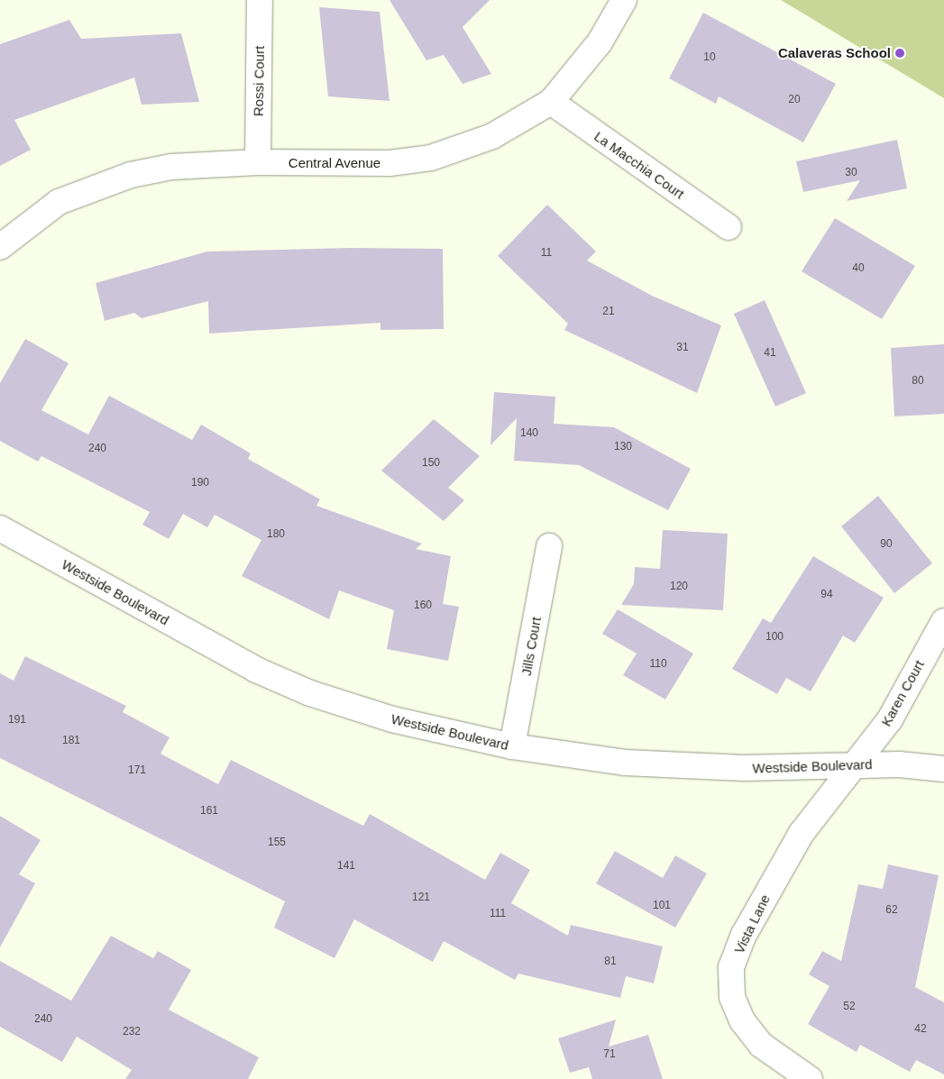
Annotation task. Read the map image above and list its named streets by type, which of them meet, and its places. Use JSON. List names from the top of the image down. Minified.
{"streets":{"street":["Rossi Court","Central Avenue","La Macchia Court","Westside Boulevard","Jills Court","Karen Court","Vista Lane"]},"crossings":[["Rossi Court","Central Avenue"],["Central Avenue","La Macchia Court"],["Westside Boulevard","Jills Court"],["Westside Boulevard","Karen Court"],["Westside Boulevard","Vista Lane"],["Karen Court","Vista Lane"]],"places":["Calaveras School"],"house_numbers":["10","20","30","11","40","21","31","41","80","140","130","240","150","190","180","90","120","94","160","100","110","191","181","171","161","155","141","121","101","62","111","81","52","240","42","232","71"]}
